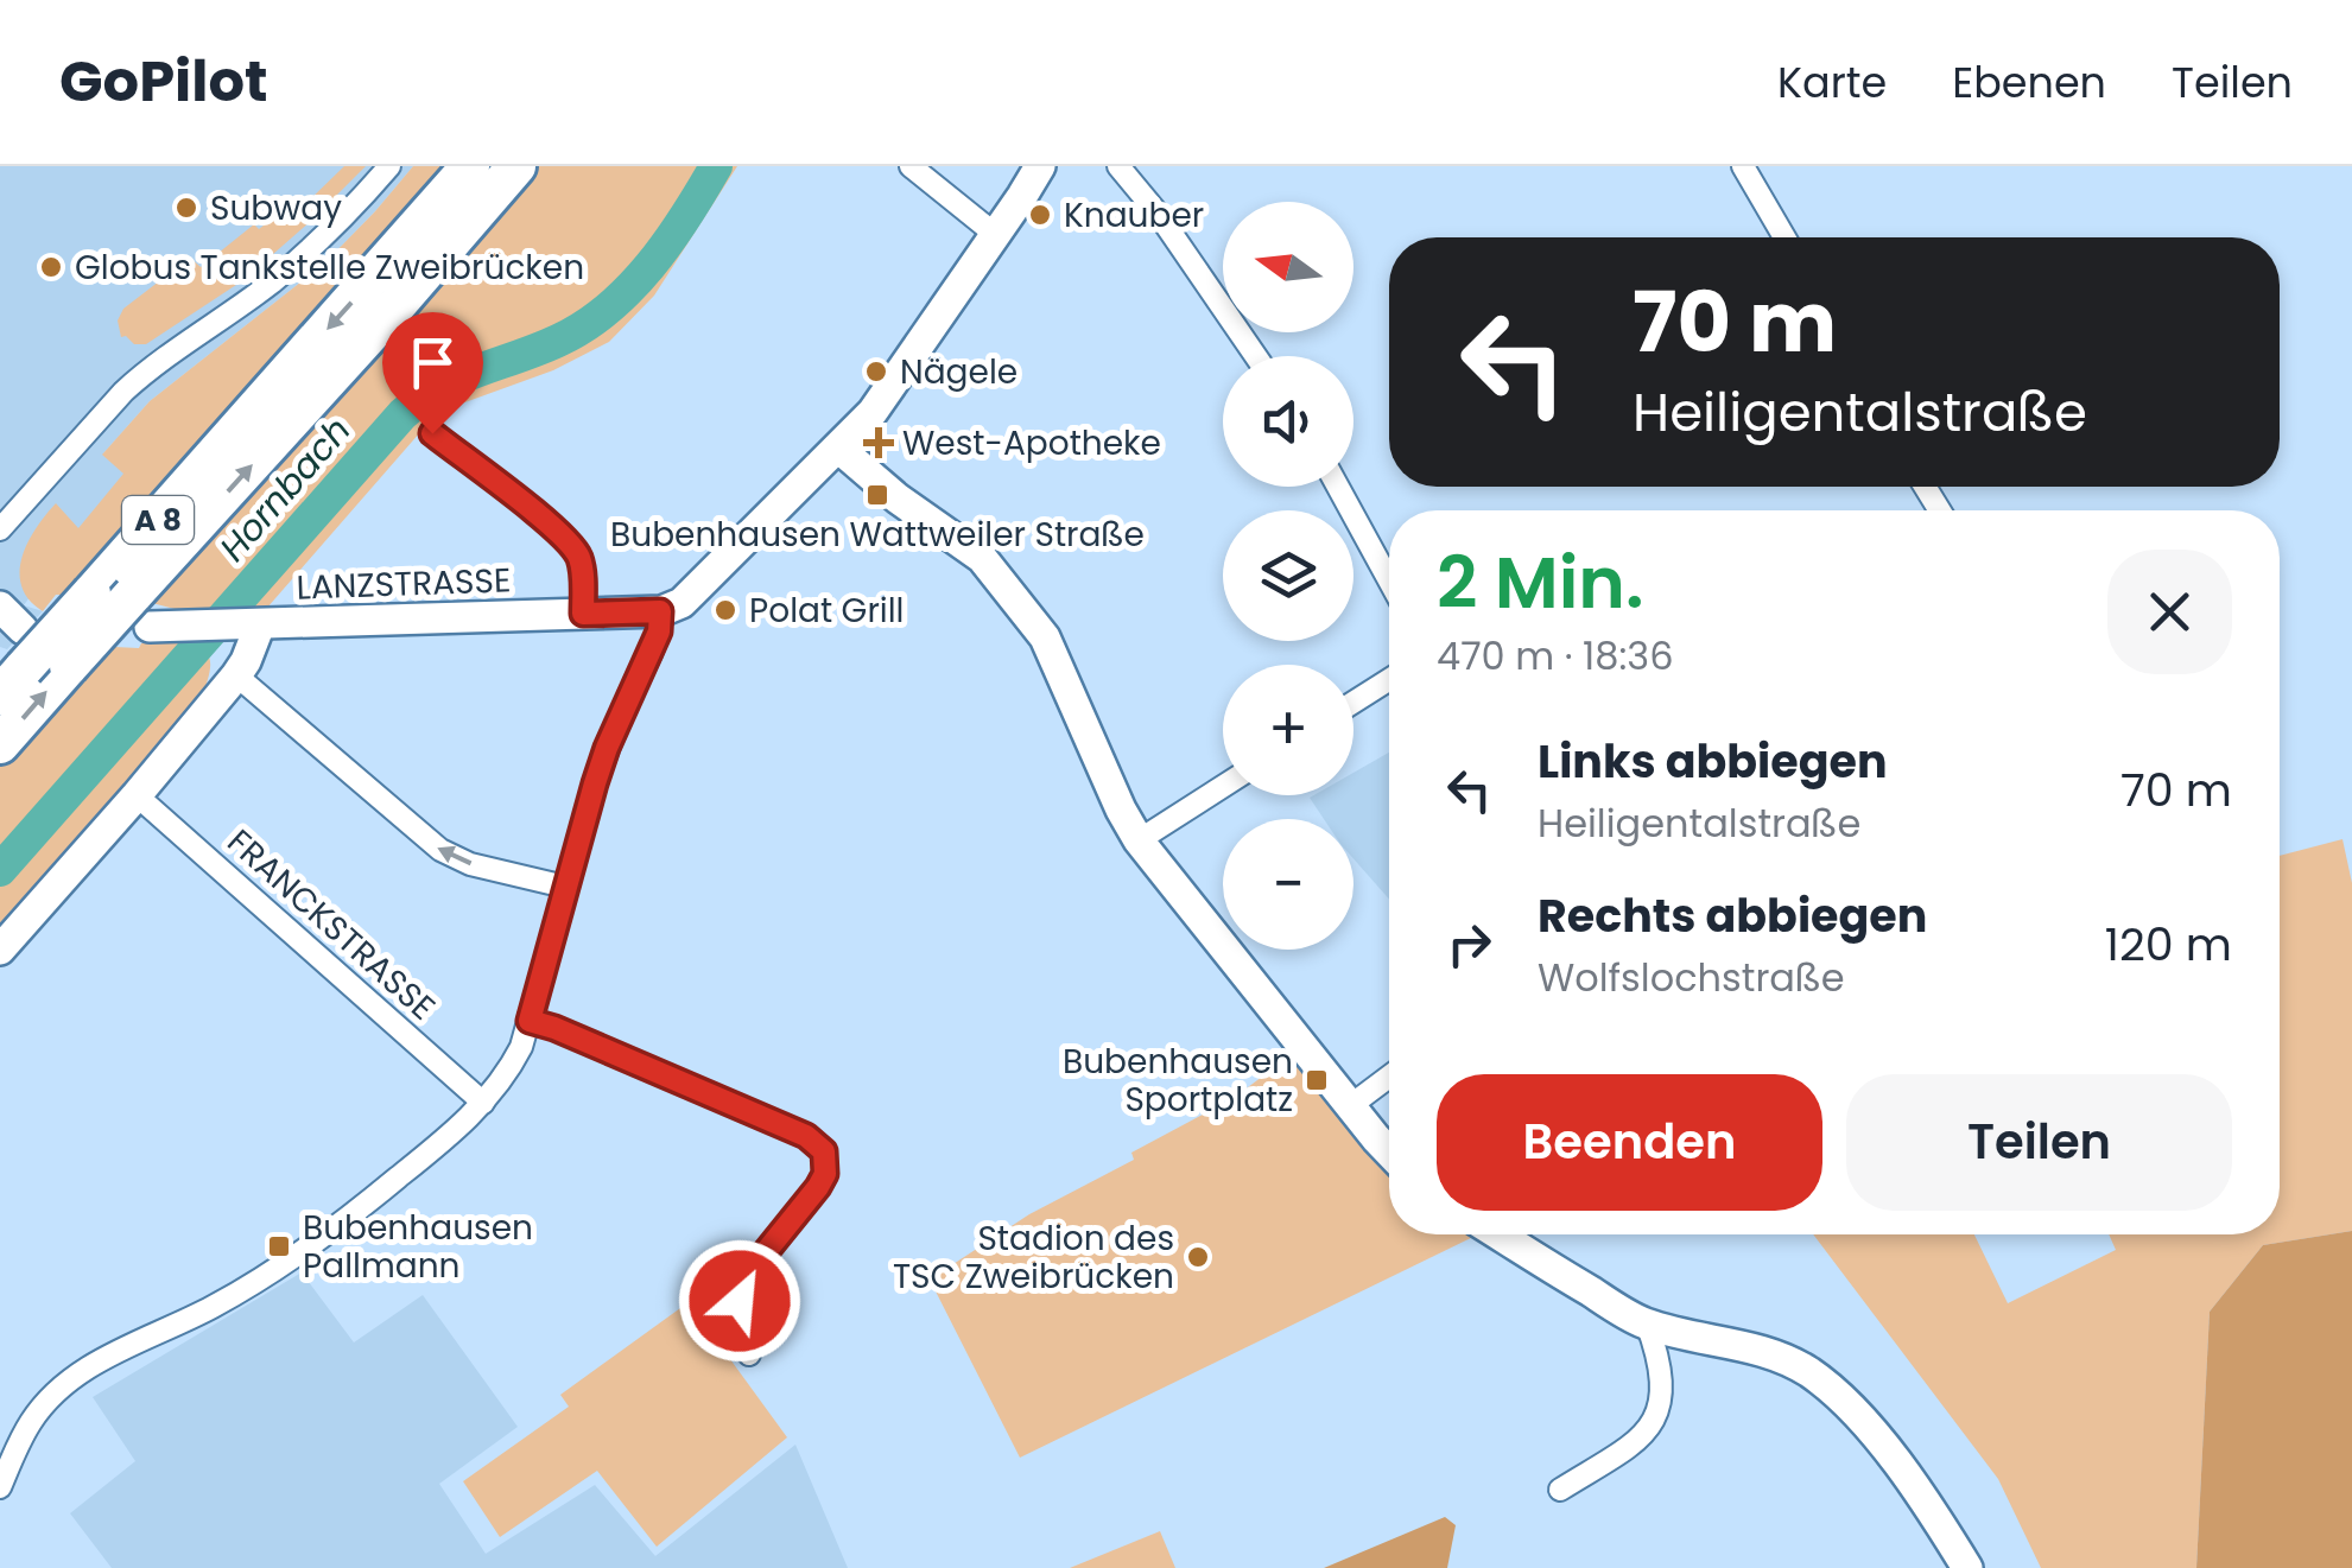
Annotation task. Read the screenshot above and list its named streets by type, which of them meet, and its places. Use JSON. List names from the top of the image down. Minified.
{"streets":{"highway":["A 8"],"street":["LANZSTRASSE","FRANCKSTRASSE"]},"crossings":[["A 8","LANZSTRASSE"]],"water":["Hornbach"],"places":{"other":["Subway","Knauber","Globus Tankstelle Zweibrücken","Nägele","Polat Grill","Stadion des TSC Zweibrücken"],"health":["West-Apotheke"],"transit":["Bubenhausen Wattweiler Straße","Bubenhausen Sportplatz","Bubenhausen Pallmann"]},"north":"left","page":{"header":"GoPilot","nav":["Karte","Ebenen","Teilen"],"map_buttons":["+","−"],"turn":["70 m","Heiligentalstraße"],"heading":["2 Min.","470 m · 18:36"],"list":[{"name":"Links abbiegen","note":"Heiligentalstraße","value":"70 m"},{"name":"Rechts abbiegen","note":"Wolfslochstraße","value":"120 m"}],"buttons":["Beenden","Teilen"]}}
